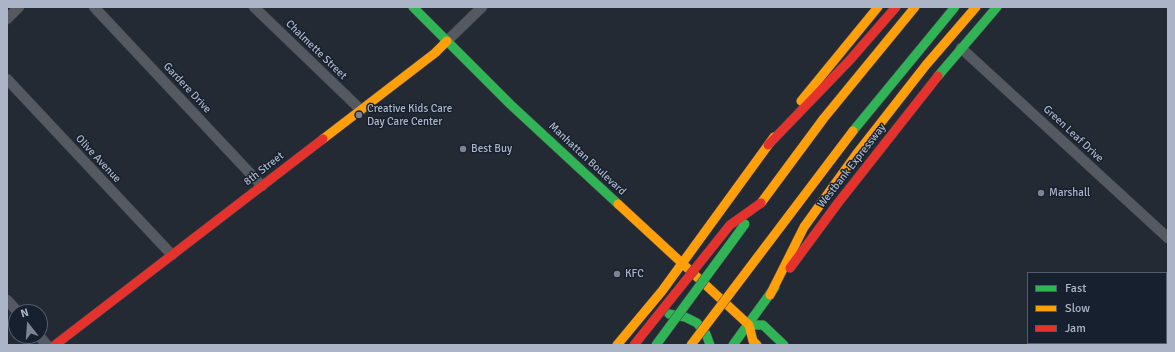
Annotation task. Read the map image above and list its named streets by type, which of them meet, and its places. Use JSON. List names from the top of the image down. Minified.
{"streets":{"main road":["Manhattan Boulevard","Westbank Expressway","8th Street"],"street":["Chalmette Street","Gardere Drive","Green Leaf Drive","Olive Avenue"]},"crossings":[["Chalmette Street","8th Street"],["Gardere Drive","8th Street"],["Green Leaf Drive","Westbank Expressway"],["Olive Avenue","8th Street"],["Manhattan Boulevard","Westbank Expressway"],["Manhattan Boulevard","8th Street"]],"places":["Creative Kids Care Day Care Center","Best Buy","Marshall","KFC"],"legend":["Fast","Slow","Jam"],"north":"top"}
